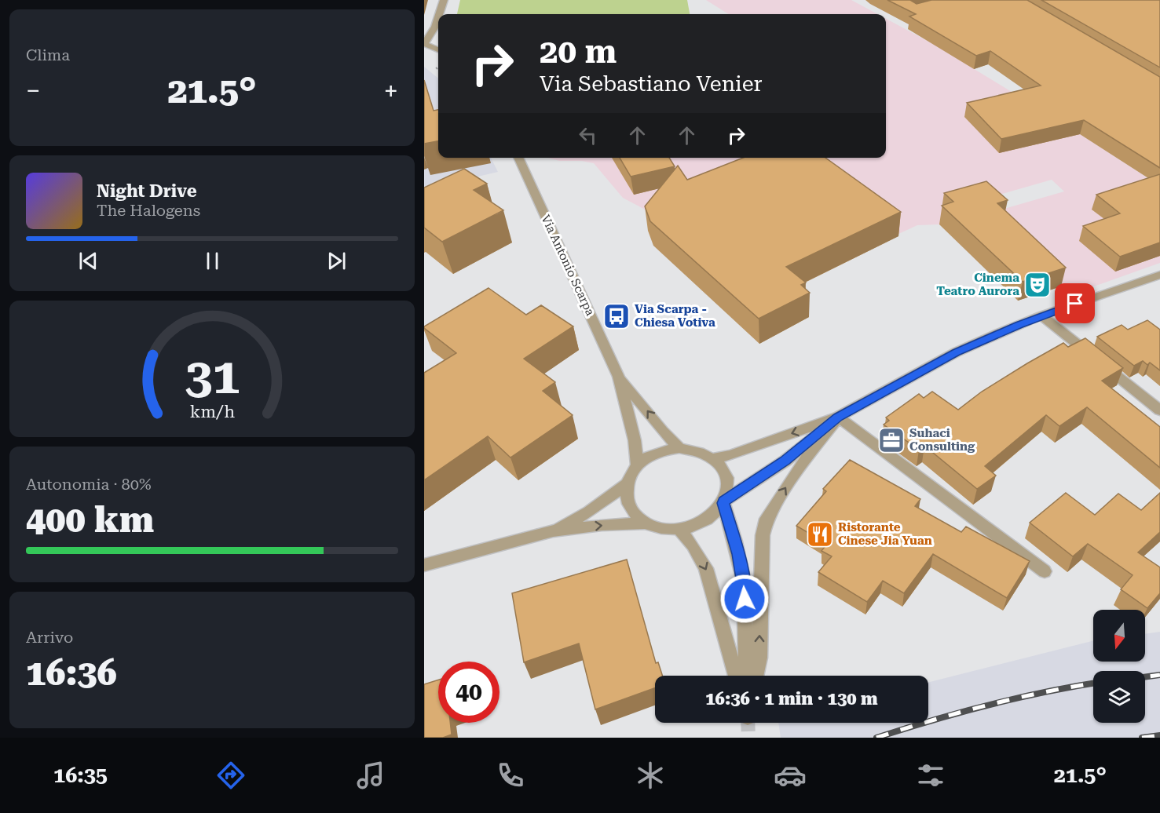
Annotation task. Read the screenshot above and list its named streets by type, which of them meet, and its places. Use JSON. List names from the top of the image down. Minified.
{"streets":{"street":["Via Antonio Scarpa"]},"places":{"theatre":["Cinema Teatro Aurora"],"bus stop":["Via Scarpa - Chiesa Votiva"],"office":["Suhaci Consulting"],"restaurant":["Ristorante Cinese Jia Yuan"]},"north":"bottom","page":{"tile":["Clima",["Autonomia · 80%","400 km"],["Arrivo","16:36"]],"turn":["20 m","Via Sebastiano Venier"],"heat":["−","21.5°","+"],"song":["Night Drive","The Halogens"],"limit":"40","trip":"16:36 · 1 min · 130 m","tabs":["16:35","21.5°"],"gauge":["31","km/h"]}}
